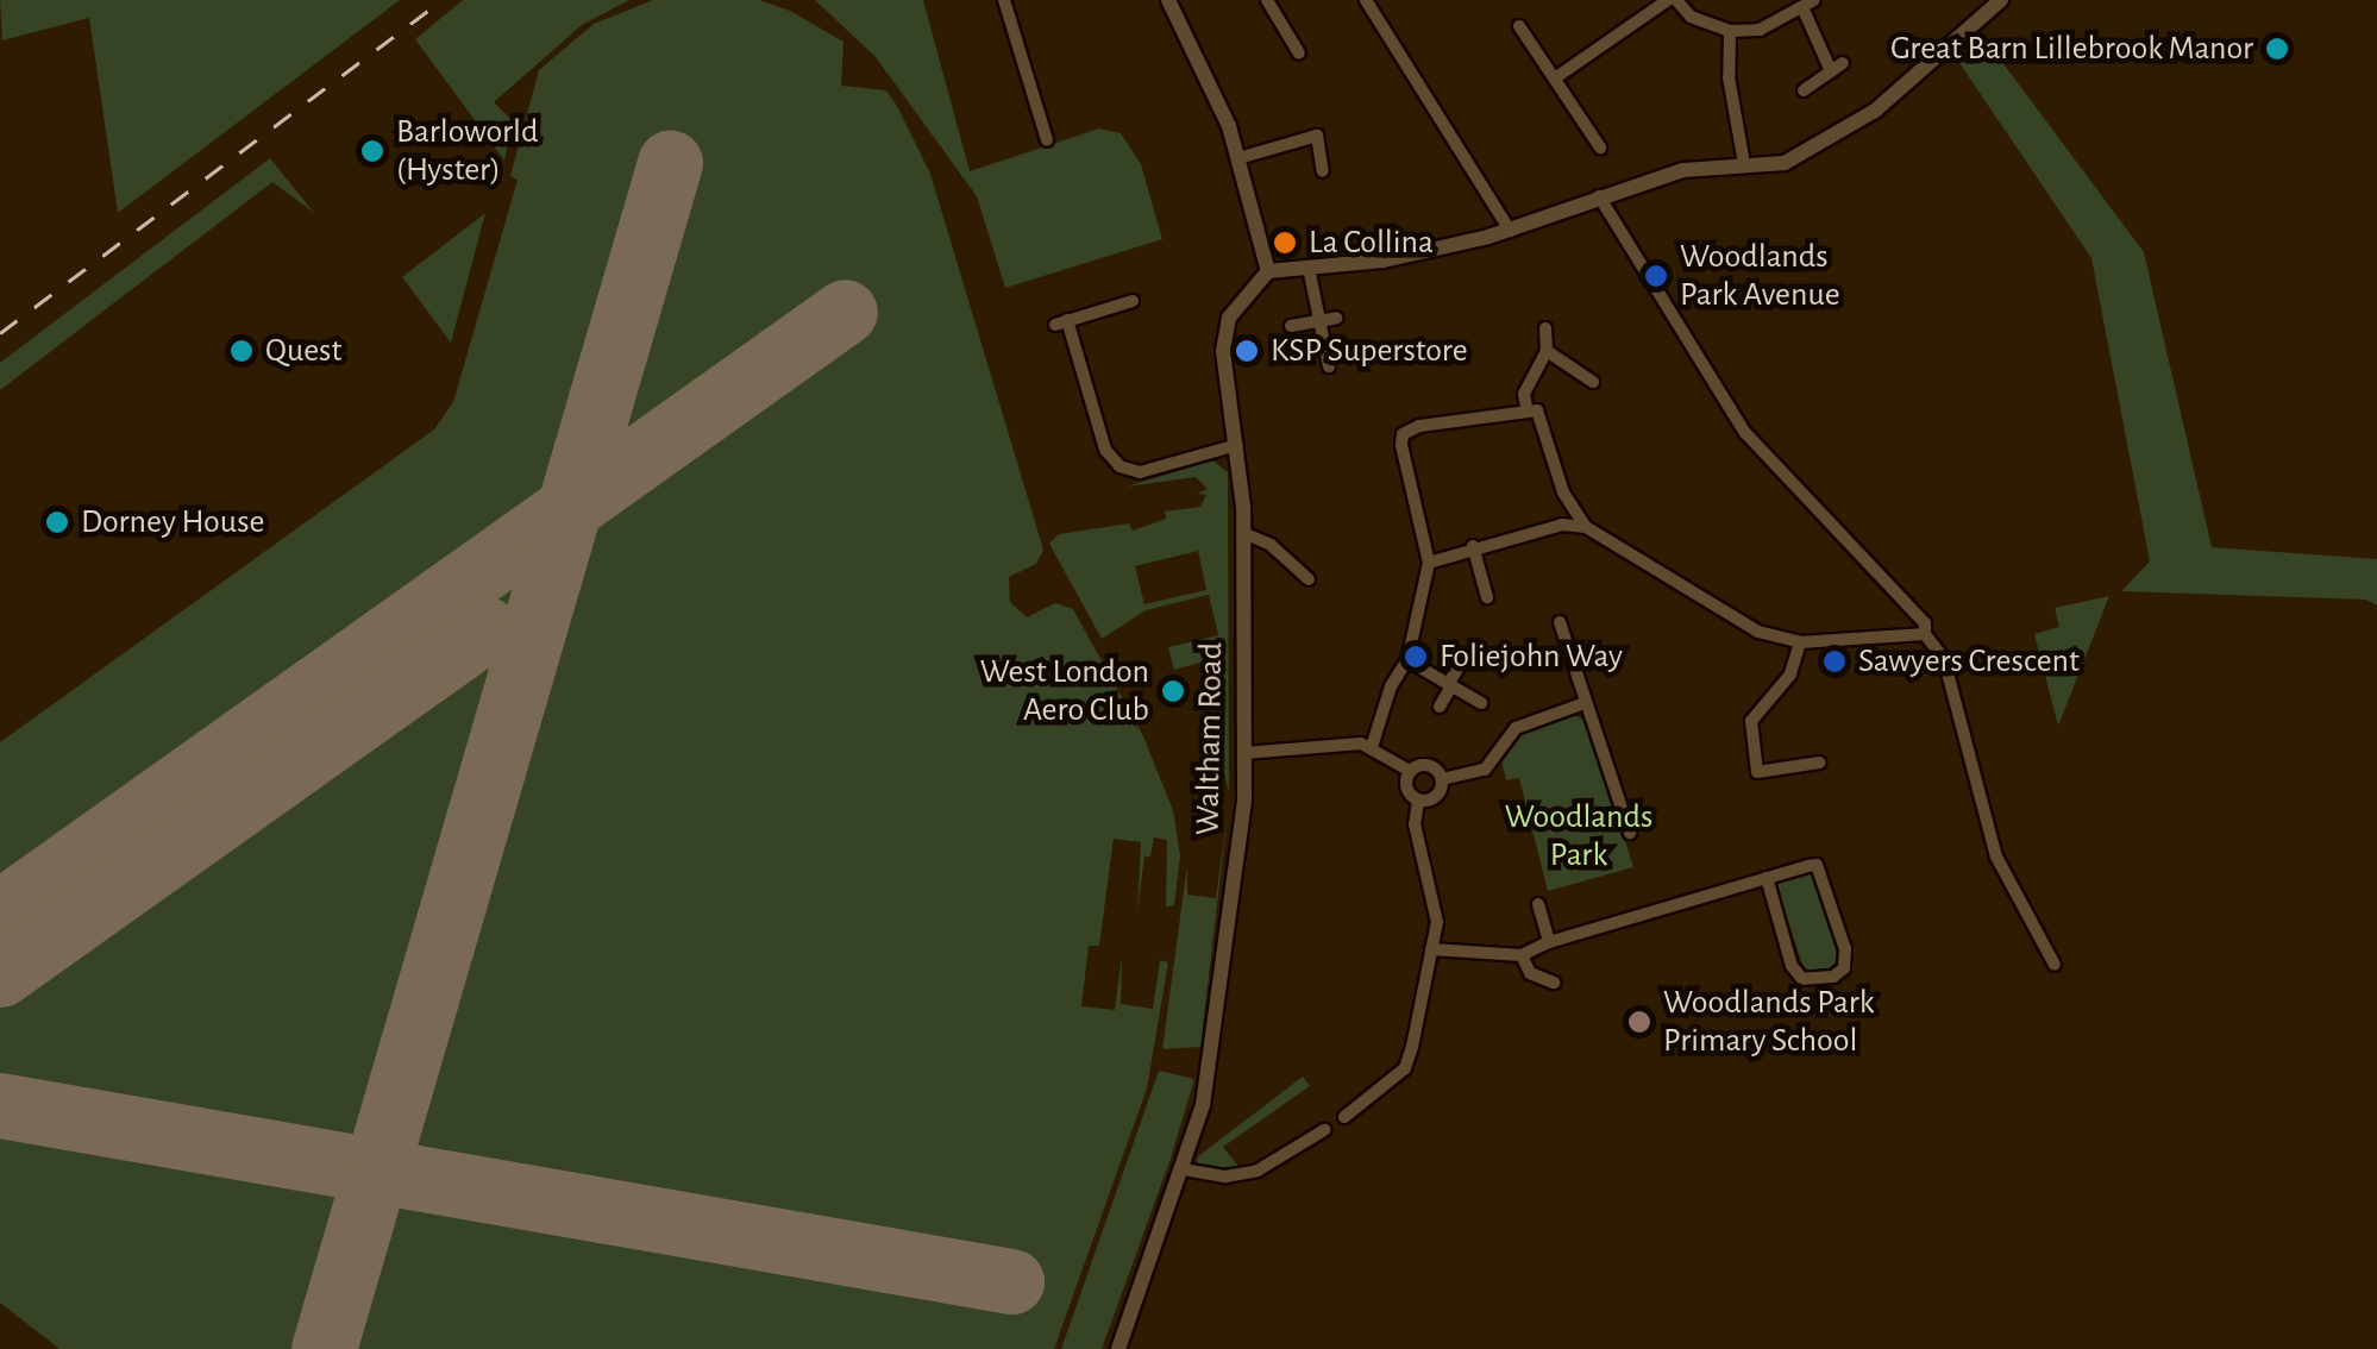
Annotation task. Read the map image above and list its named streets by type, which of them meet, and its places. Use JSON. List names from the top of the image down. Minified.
{"streets":{"street":["Waltham Road"]},"parks":["Woodlands Park"],"places":["Great Barn Lillebrook Manor","Barloworld (Hyster)","La Collina","Woodlands Park Avenue","Quest","KSP Superstore","Dorney House","Foliejohn Way","Sawyers Crescent","West London Aero Club","Woodlands Park Primary School"]}
